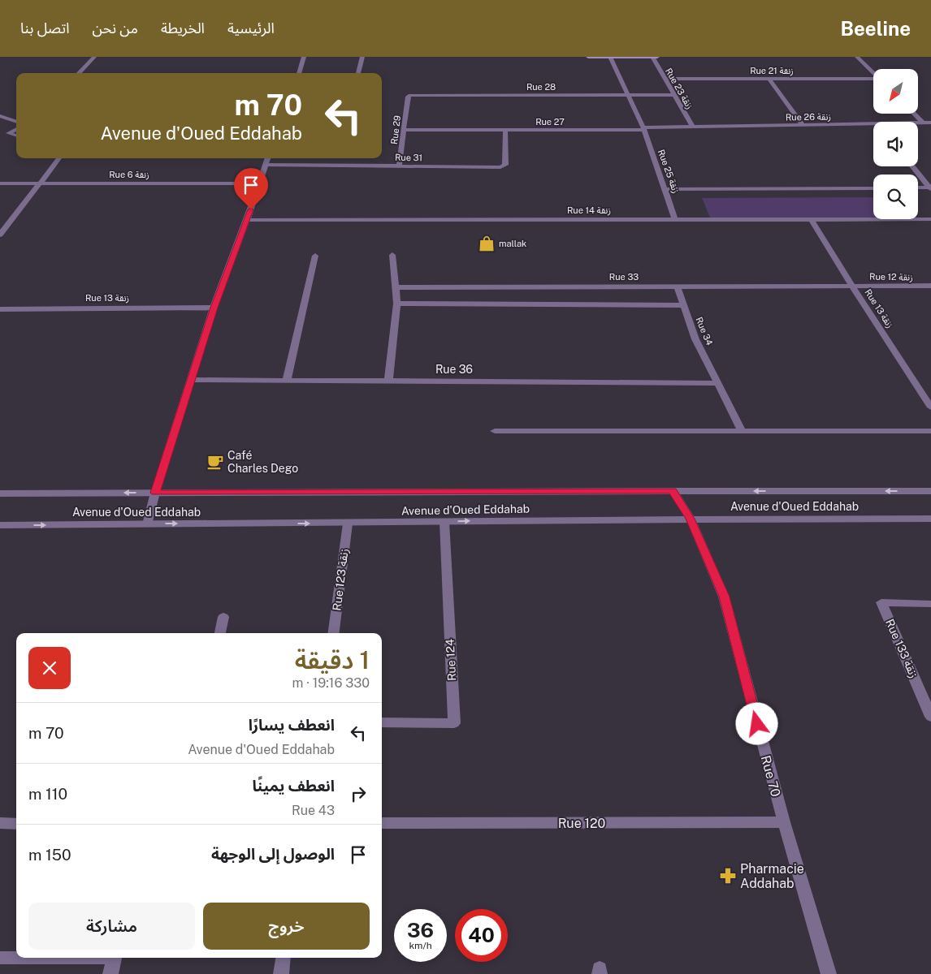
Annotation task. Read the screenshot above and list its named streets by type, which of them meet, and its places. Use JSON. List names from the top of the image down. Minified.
{"streets":{"street":["Rue 21 زنقة","Rue 28","Rue 23 زنقة","Rue 26 زنقة","Rue 27","Rue 29","Rue 31","Rue 25 زنقة","Rue 6 زنقة","Rue 14 زنقة","Rue 33","Rue 12 زنقة","Rue 13 زنقة","Rue 34","Rue 36","Avenue d'Oued Eddahab","Rue 123 زنقة","Rue 133 زنقة","Rue 124","Rue 70","Rue 120"]},"crossings":[["Rue 21 زنقة","Rue 23 زنقة"],["Rue 28","Rue 23 زنقة"],["Rue 28","Rue 29"],["Rue 28","Rue 25 زنقة"],["Rue 23 زنقة","Rue 26 زنقة"],["Rue 23 زنقة","Rue 27"],["Rue 26 زنقة","Rue 27"],["Rue 27","Rue 29"],["Rue 27","Rue 31"],["Rue 27","Rue 25 زنقة"],["Rue 29","Rue 31"],["Rue 25 زنقة","Rue 14 زنقة"],["Rue 14 زنقة","Rue 13 زنقة"],["Rue 33","Rue 12 زنقة"],["Rue 33","Rue 13 زنقة"],["Rue 33","Rue 34"],["Rue 12 زنقة","Rue 13 زنقة"],["Rue 34","Rue 36"],["Avenue d'Oued Eddahab","Rue 123 زنقة"],["Avenue d'Oued Eddahab","Rue 124"],["Avenue d'Oued Eddahab","Rue 70"],["Rue 70","Rue 120"]],"places":{"shop":["mallak"],"cafe":["Café Charles Dego"],"pharmacy":["Pharmacie Addahab"]},"north":"bottom left","page":{"header":"Beeline","nav":["الرئيسية","الخريطة","من نحن","اتصل بنا"],"turn":["70 m","Avenue d'Oued Eddahab"],"heading":["1 دقيقة","330 m · 19:16"],"list":[{"name":"انعطف يسارًا","note":"Avenue d'Oued Eddahab","value":"70 m"},{"name":"انعطف يمينًا","note":"Rue 43","value":"110 m"},{"name":"الوصول إلى الوجهة","value":"150 m"}],"buttons":["خروج","مشاركة"],"speed":"36 km/h","limit":"40"}}
